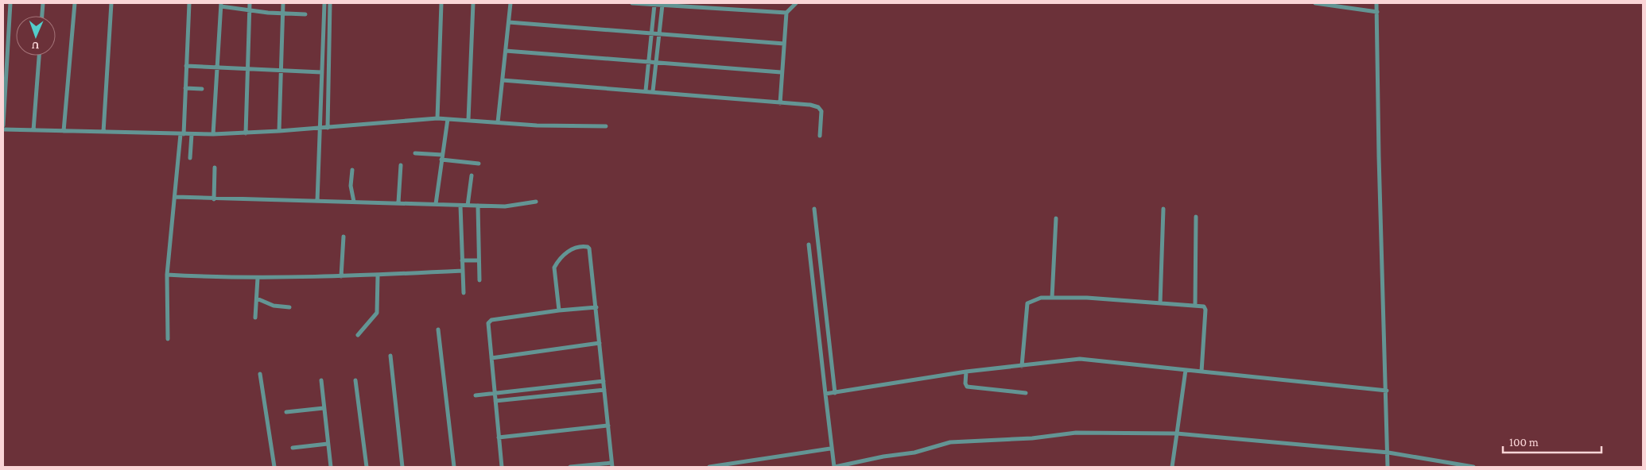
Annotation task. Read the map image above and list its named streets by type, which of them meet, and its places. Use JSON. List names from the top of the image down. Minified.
{"scale_bar":"100 m","north":"bottom"}
